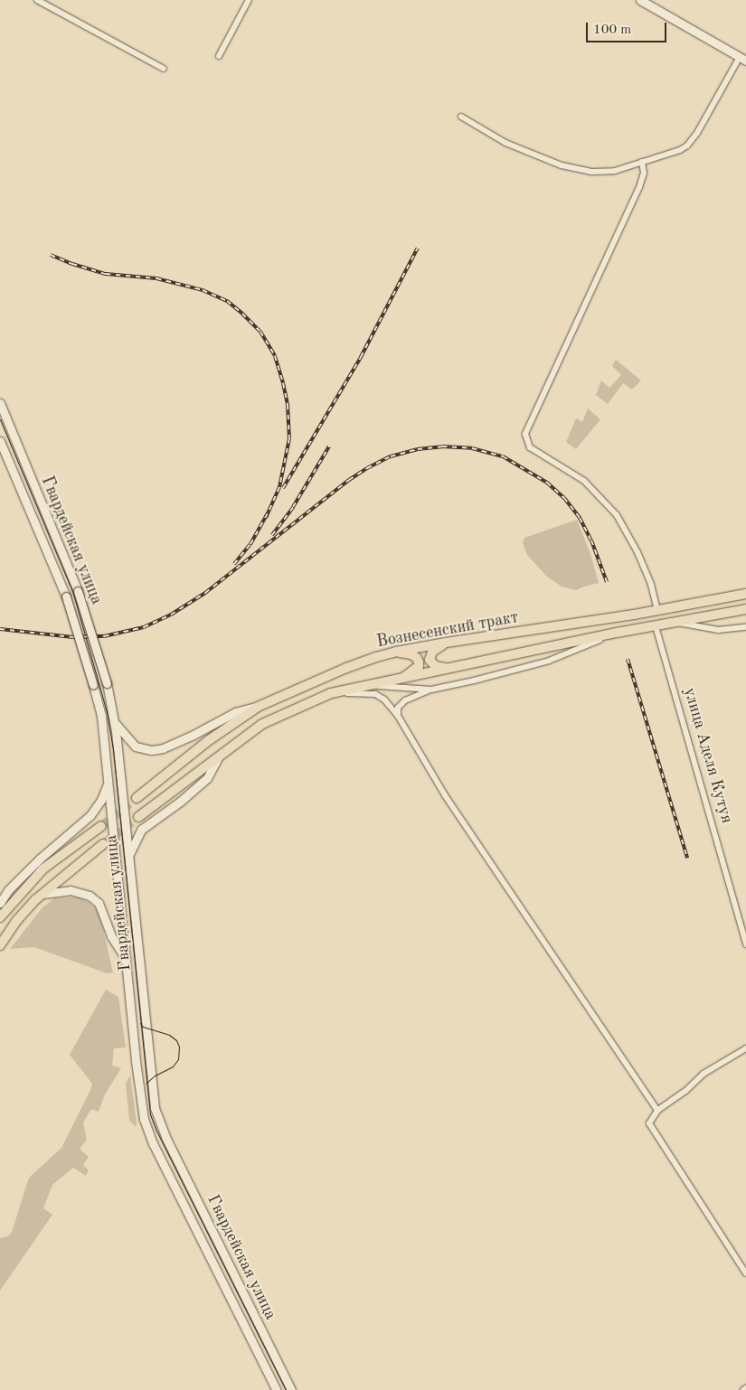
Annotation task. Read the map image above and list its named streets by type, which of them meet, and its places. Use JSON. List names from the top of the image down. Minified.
{"streets":{"main road":["Гвардейская улица","Вознесенский тракт"],"street":["улица Аделя Кутуя"]},"scale_bar":"100 m"}
